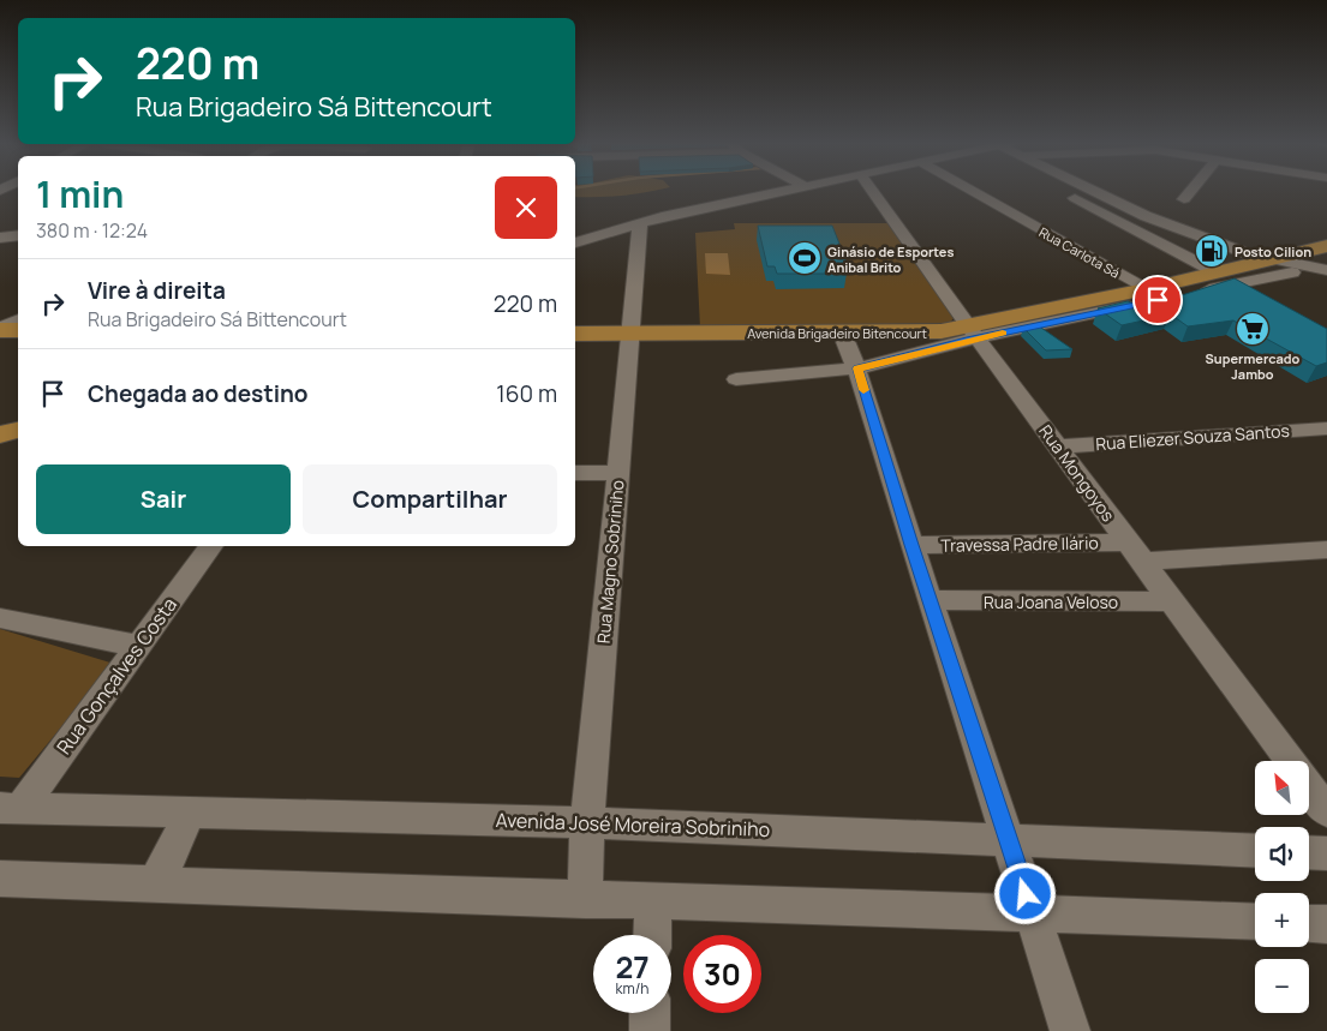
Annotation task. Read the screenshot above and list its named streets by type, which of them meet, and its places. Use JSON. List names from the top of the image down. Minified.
{"streets":{"main road":["Avenida Brigadeiro Bitencourt"],"street":["Rua Carlota Sá","Rua Eliezer Souza Santos","Rua Mongoyos","Travessa Padre Ilário","Rua Magno Sobriniho","Rua Joana Veloso","Rua Gonçalves Costa","Avenida José Moreira Sobriniho"]},"crossings":[["Rua Carlota Sá","Avenida Brigadeiro Bitencourt"],["Avenida Brigadeiro Bitencourt","Rua Mongoyos"],["Avenida Brigadeiro Bitencourt","Rua Magno Sobriniho"],["Rua Eliezer Souza Santos","Rua Mongoyos"],["Rua Mongoyos","Travessa Padre Ilário"],["Rua Mongoyos","Rua Joana Veloso"],["Rua Magno Sobriniho","Avenida José Moreira Sobriniho"],["Rua Gonçalves Costa","Avenida José Moreira Sobriniho"]],"places":{"fuel station":["Posto Cilion"],"sports":["Ginásio de Esportes Anibal Brito"],"supermarket":["Supermercado Jambo"]},"north":"top left","page":{"turn":["220 m","Rua Brigadeiro Sá Bittencourt"],"heading":["1 min","380 m · 12:24"],"list":[{"name":"Vire à direita","note":"Rua Brigadeiro Sá Bittencourt","value":"220 m"},{"name":"Chegada ao destino","value":"160 m"}],"buttons":["Sair","Compartilhar"],"map_buttons":["+","−"],"speed":"27 km/h","limit":"30"}}
